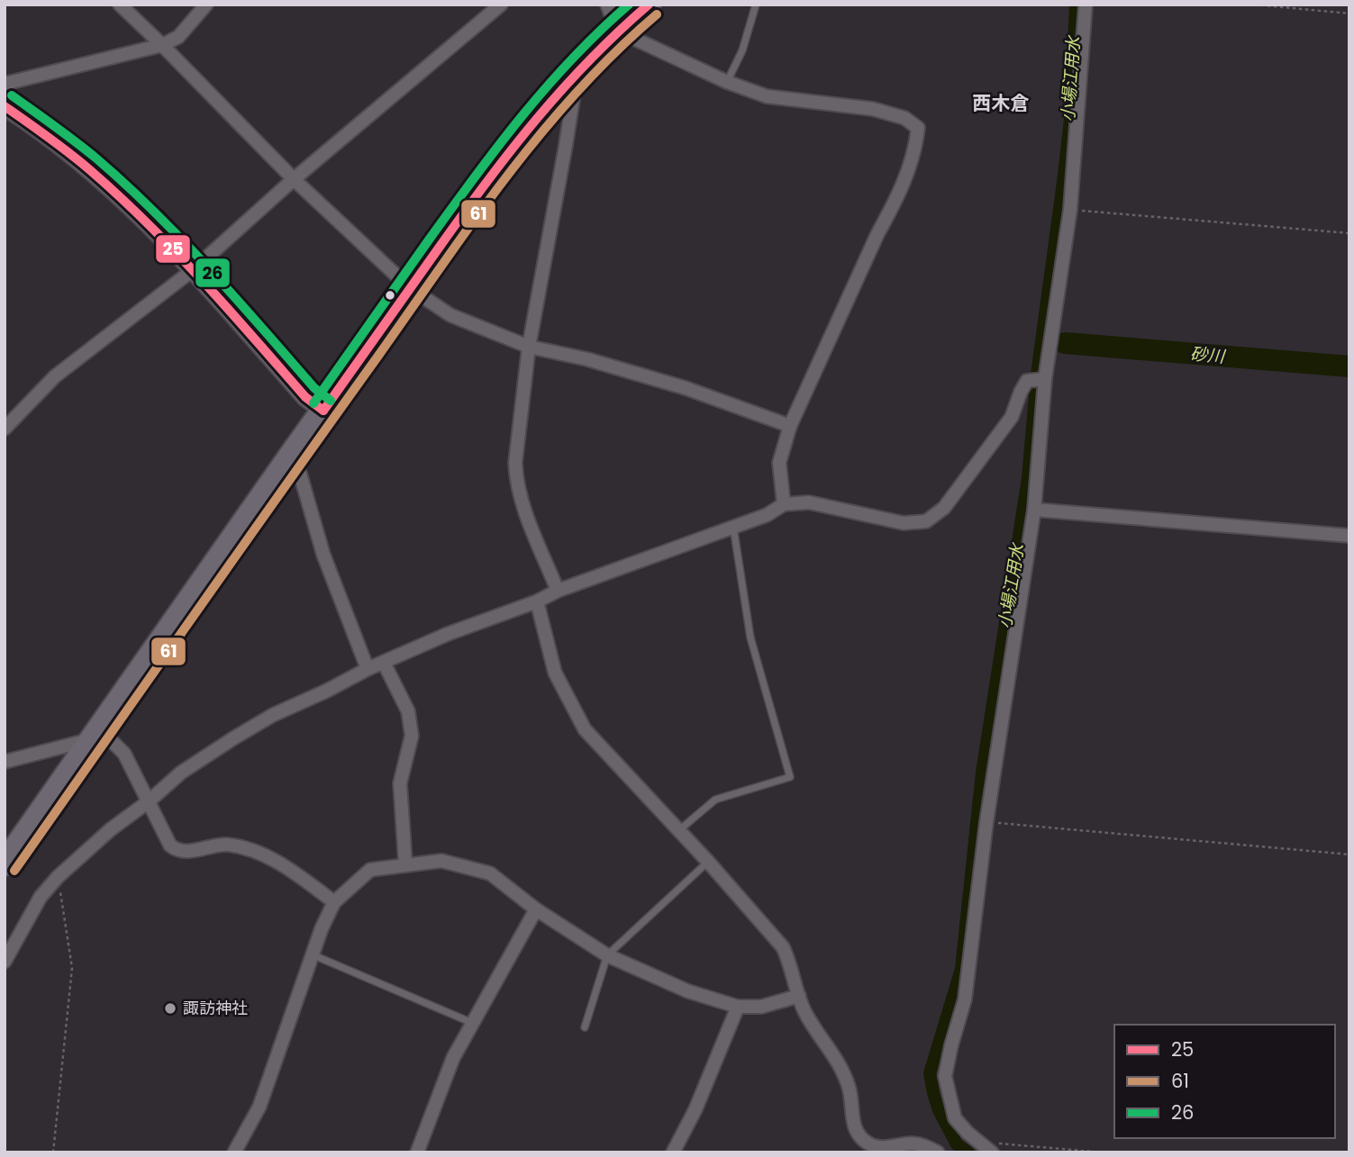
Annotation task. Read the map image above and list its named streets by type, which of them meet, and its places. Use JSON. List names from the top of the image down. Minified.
{"districts":["西木倉"],"water":["小場江用水","砂川"],"places":["諏訪神社"],"lines":["transit line 25","transit line 26","transit line 61"],"legend":["25","61","26"]}
